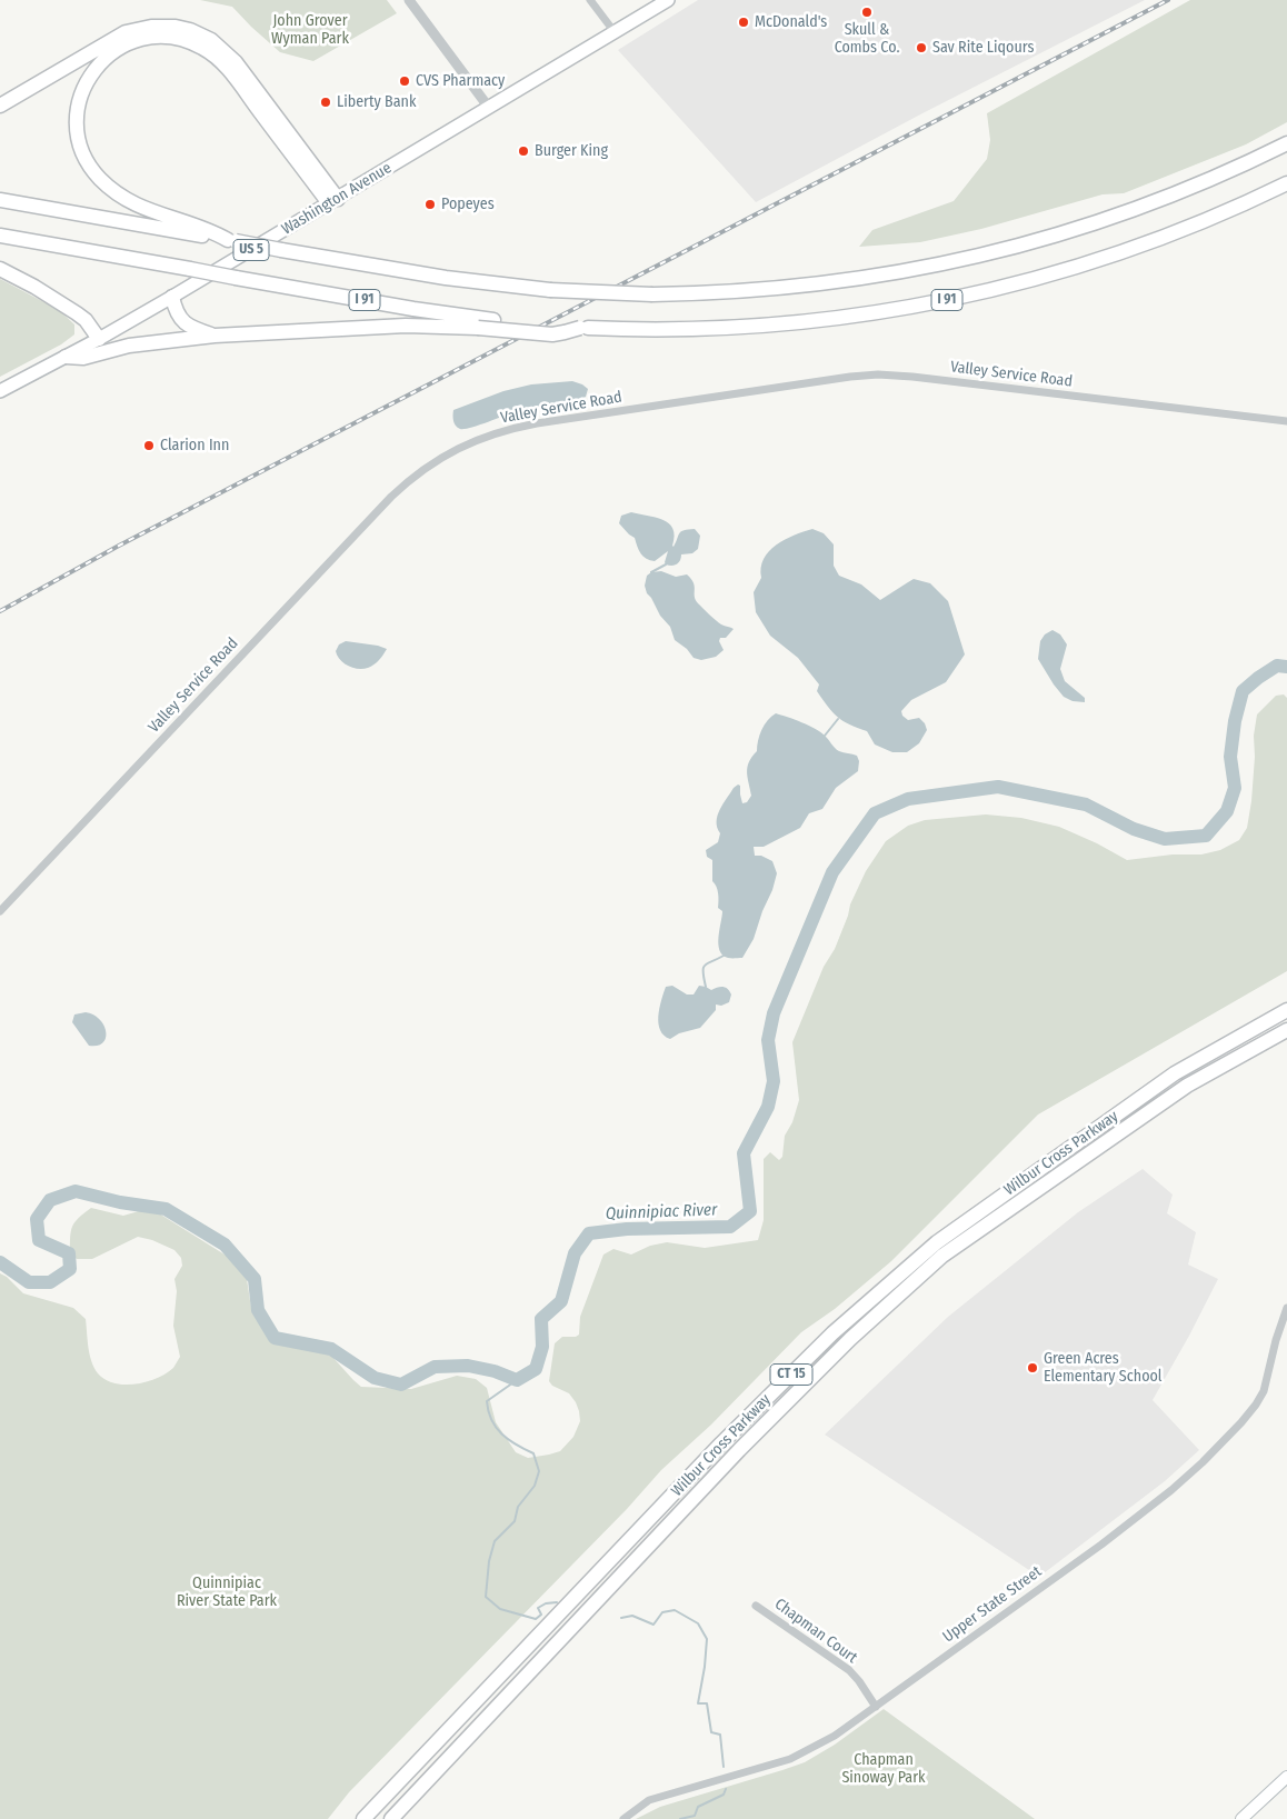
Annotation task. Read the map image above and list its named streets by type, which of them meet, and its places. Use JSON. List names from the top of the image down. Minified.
{"streets":{"highway":["I 91","Wilbur Cross Parkway","CT 15"],"main road":["Washington Avenue","US 5"],"street":["Valley Service Road","Upper State Street","Chapman Court"]},"crossings":[["Upper State Street","Chapman Court"]],"water":["Quinnipiac River"],"parks":["John Grover Wyman Park","Quinnipiac River State Park","Chapman Sinoway Park"],"places":["Skull & Combs Co.","McDonald's","Sav Rite Liqours","CVS Pharmacy","Liberty Bank","Burger King","Popeyes","Clarion Inn","Green Acres Elementary School"]}
